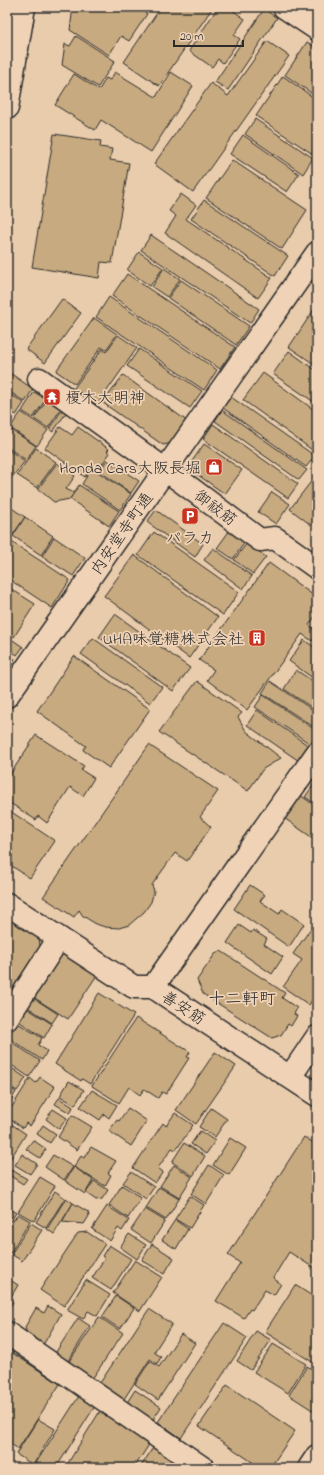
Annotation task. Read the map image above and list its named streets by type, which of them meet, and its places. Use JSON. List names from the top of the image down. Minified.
{"streets":{"main road":["御祓筋","内安堂寺町通","善安筋"]},"crossings":[["御祓筋","内安堂寺町通"]],"districts":["十二軒町"],"places":{"temple":["榎木大明神"],"shop":["Honda Cars大阪長堀"],"parking":["パラカ"],"building":["UHA味覚糖株式会社"]},"scale_bar":"20 m"}
